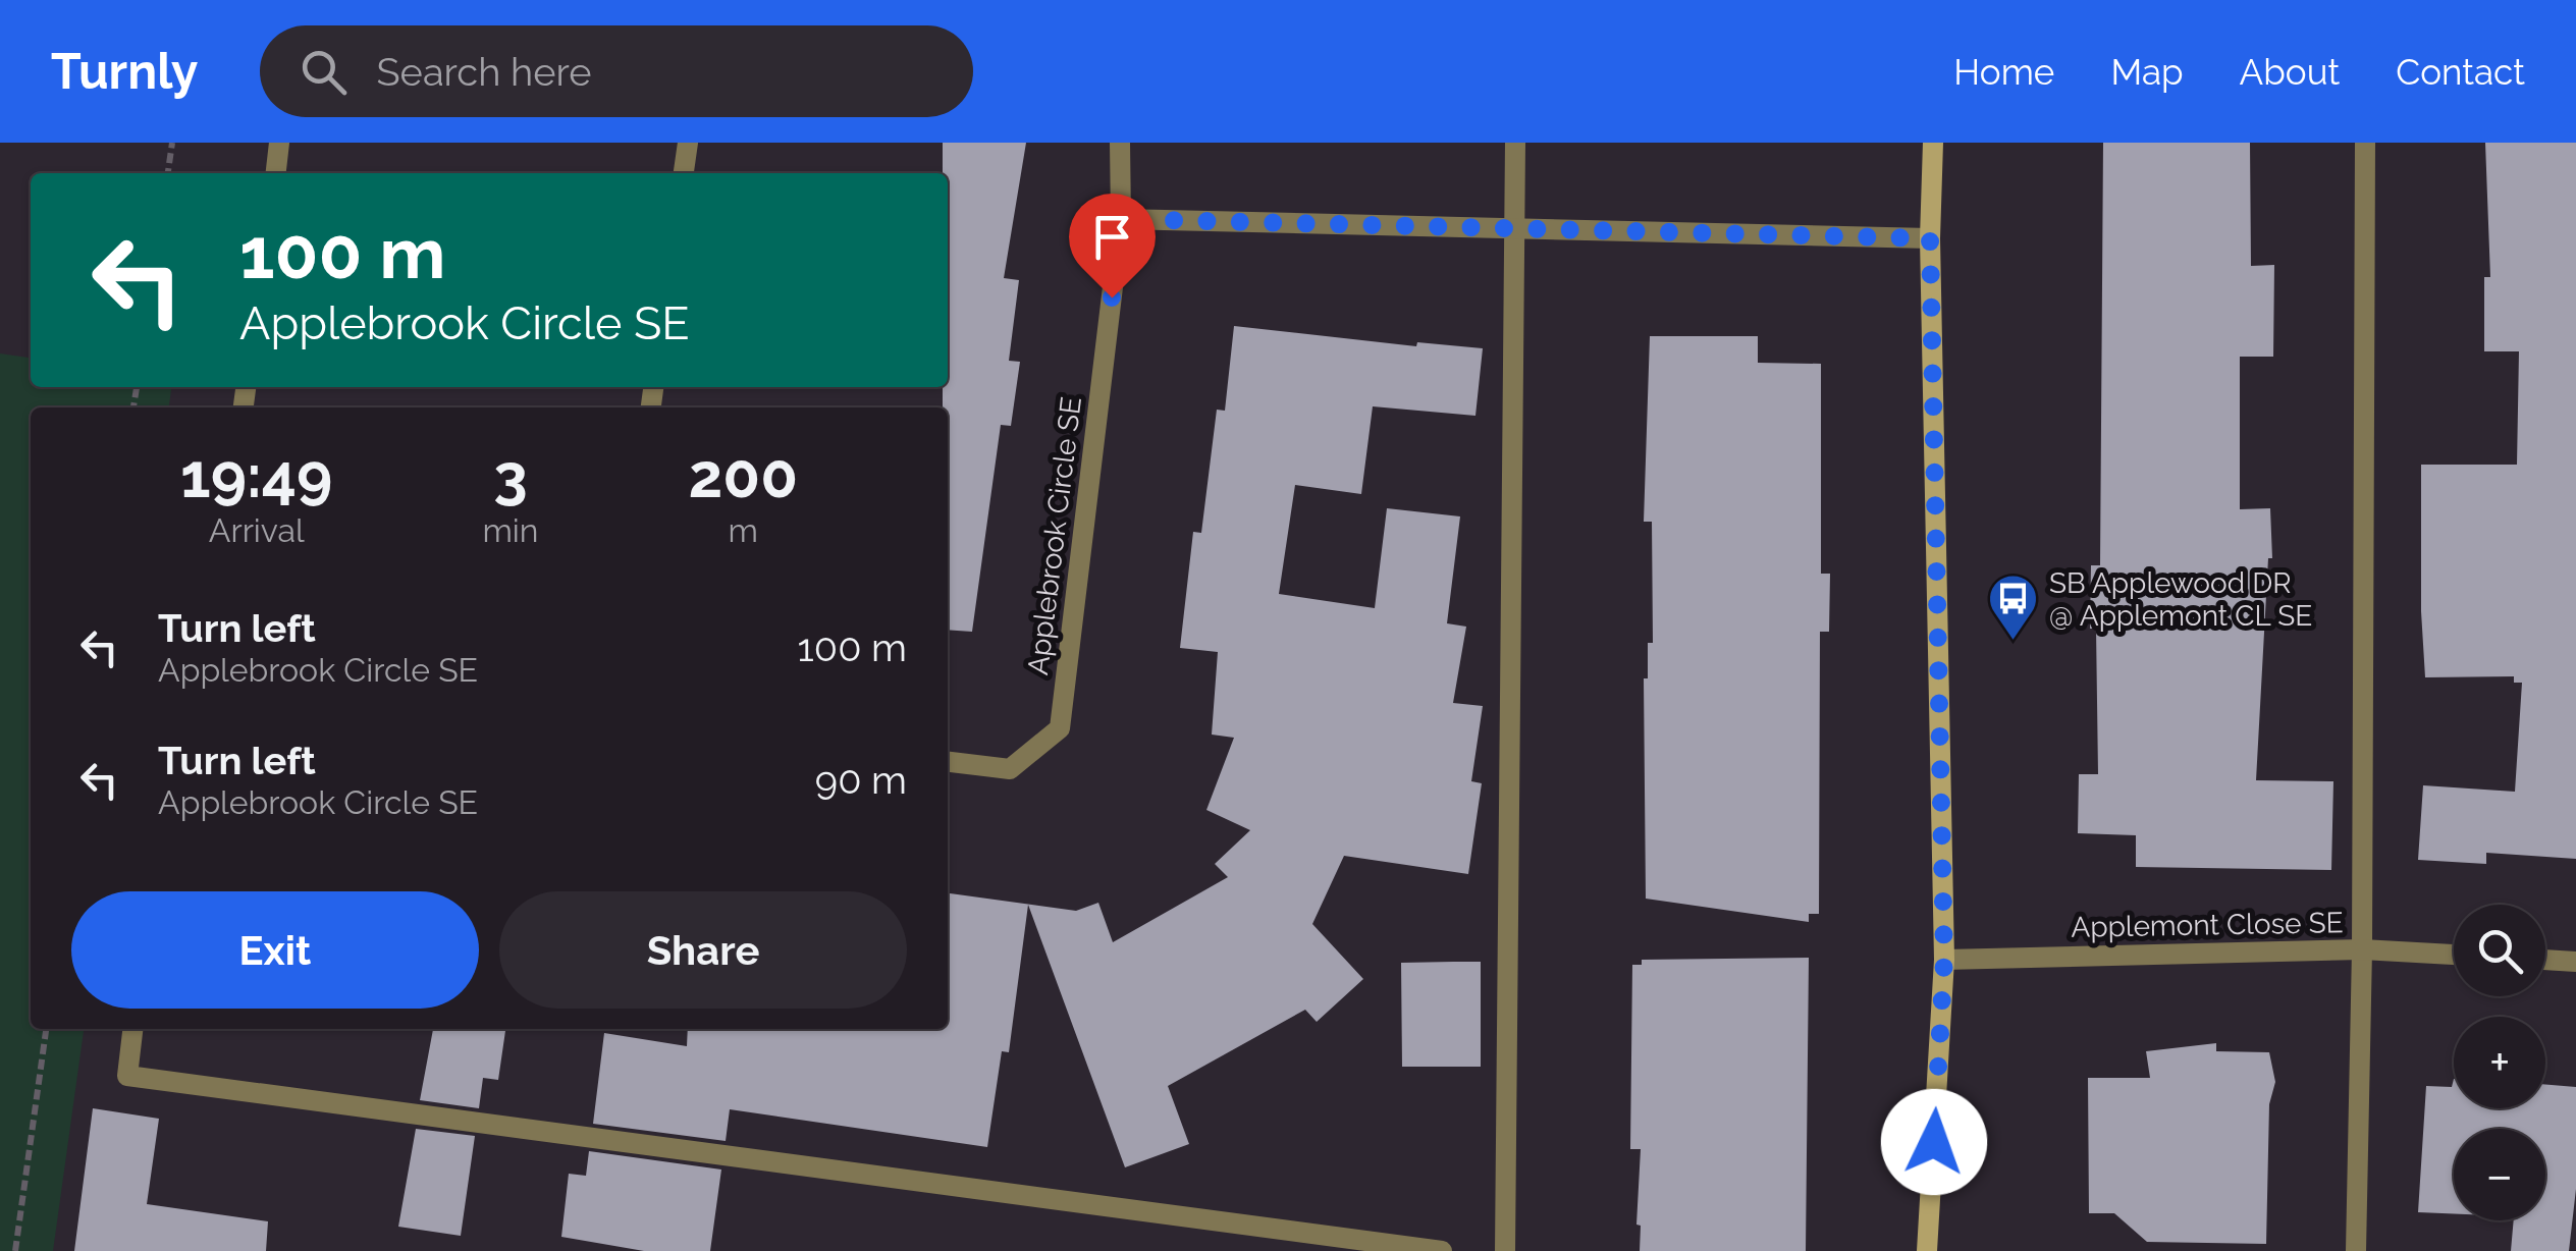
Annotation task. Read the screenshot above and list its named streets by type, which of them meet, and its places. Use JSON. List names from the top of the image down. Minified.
{"streets":{"street":["Applebrook Circle SE","Applemont Close SE"]},"places":{"bus stop":["SB Applewood DR @ Applemont CL SE"]},"page":{"header":"Turnly","search":"Search here","nav":["Home","Map","About","Contact"],"turn":["100 m","Applebrook Circle SE"],"eta":["19:49","Arrival","3","min","200","m"],"list":[{"name":"Turn left","note":"Applebrook Circle SE","value":"100 m"},{"name":"Turn left","note":"Applebrook Circle SE","value":"90 m"}],"buttons":["Exit","Share"],"map_buttons":["+","−"]}}
